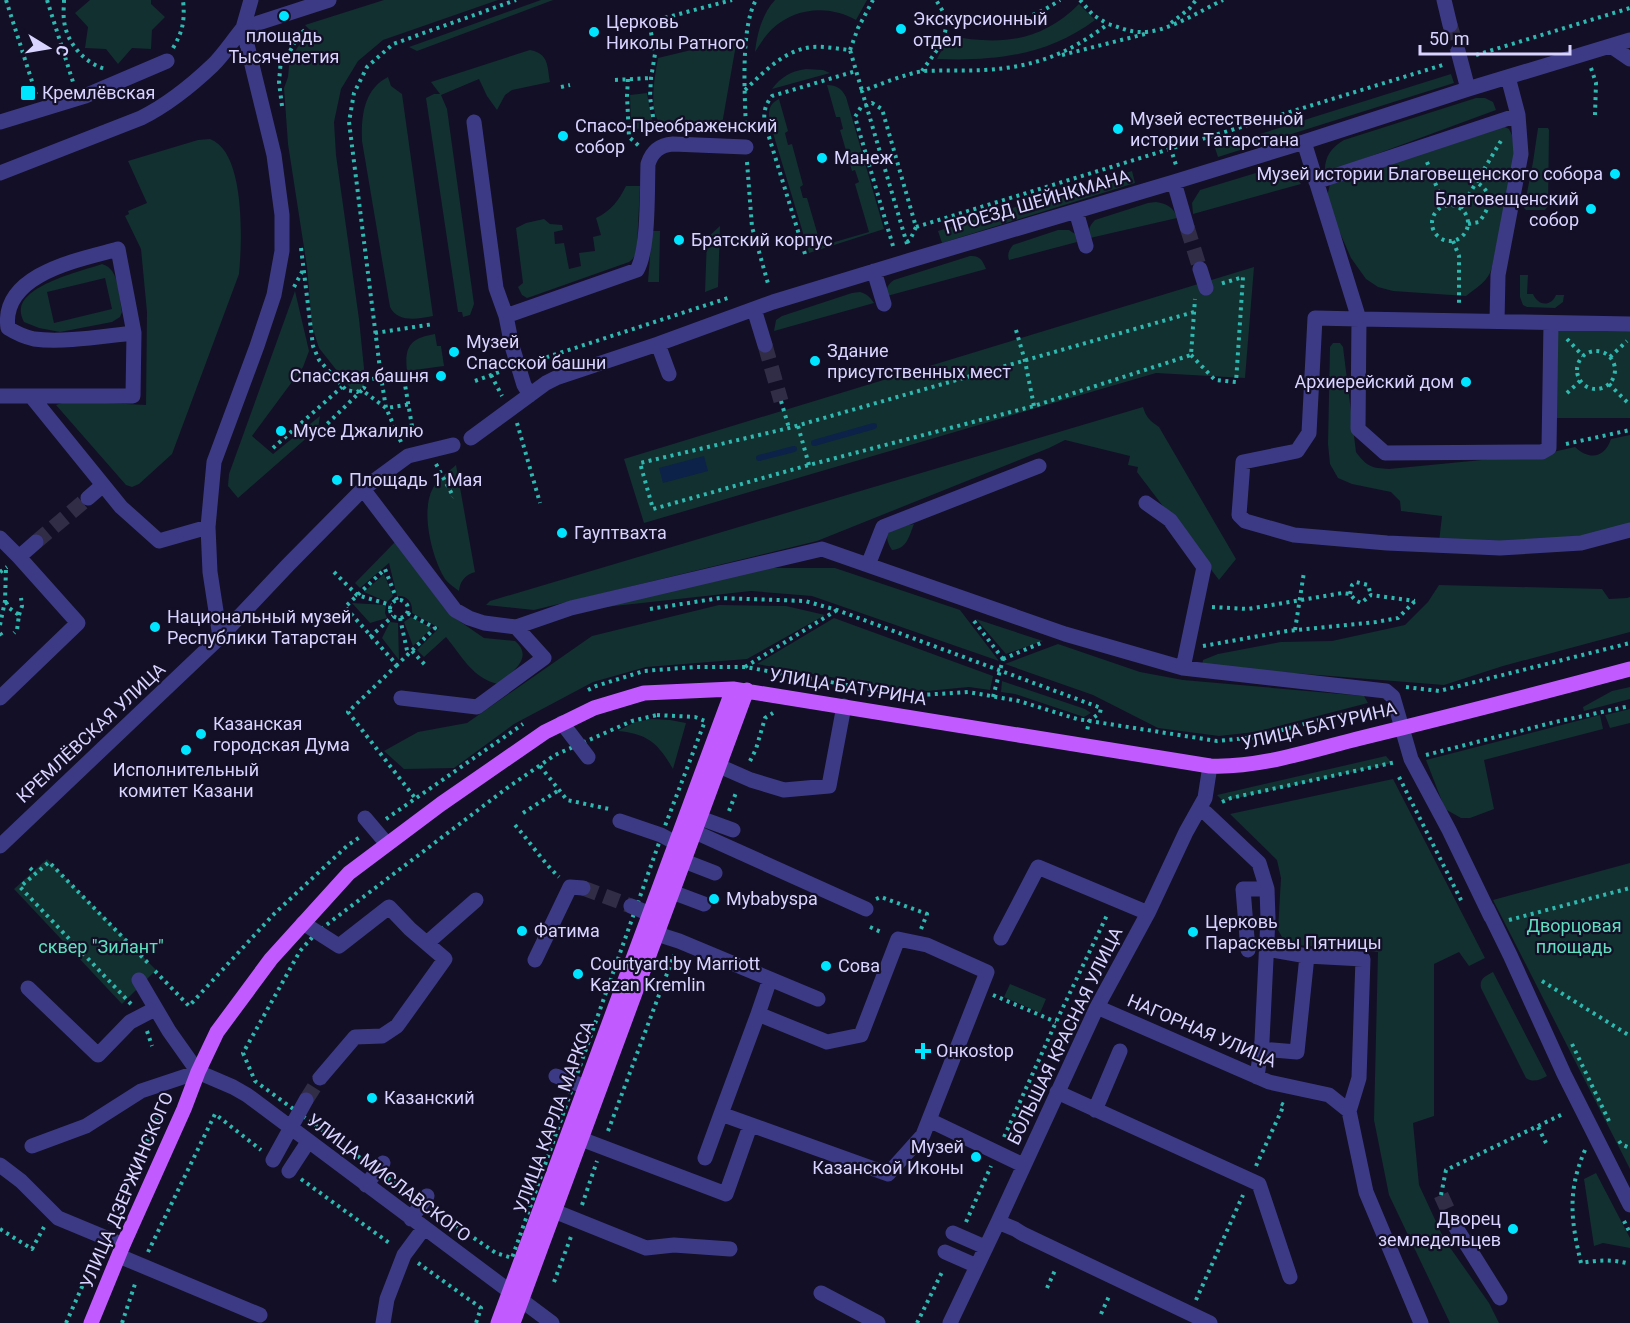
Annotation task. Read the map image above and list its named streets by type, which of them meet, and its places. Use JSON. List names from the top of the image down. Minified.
{"streets":{"main road":["УЛИЦА БАТУРИНА","УЛИЦА КАРЛА МАРКСА","УЛИЦА ДЗЕРЖИНСКОГО"],"street":["ПРОЕЗД ШЕЙНКМАНА","КРЕМЛЁВСКАЯ УЛИЦА","НАГОРНАЯ УЛИЦА","БОЛЬШАЯ КРАСНАЯ УЛИЦА","УЛИЦА МИСЛАВСКОГО"]},"crossings":[["УЛИЦА БАТУРИНА","БОЛЬШАЯ КРАСНАЯ УЛИЦА"],["УЛИЦА БАТУРИНА","УЛИЦА КАРЛА МАРКСА"],["УЛИЦА БАТУРИНА","УЛИЦА МИСЛАВСКОГО"],["УЛИЦА БАТУРИНА","УЛИЦА ДЗЕРЖИНСКОГО"],["НАГОРНАЯ УЛИЦА","БОЛЬШАЯ КРАСНАЯ УЛИЦА"],["УЛИЦА КАРЛА МАРКСА","УЛИЦА МИСЛАВСКОГО"],["УЛИЦА МИСЛАВСКОГО","УЛИЦА ДЗЕРЖИНСКОГО"]],"parks":["Дворцовая площадь","сквер \"Зилант\""],"places":{"other":["площадь Тысячелетия","Экскурсионный отдел","Церковь Николы Ратного","Музей естественной истории Татарстана","Спасо-Преображенский собор","Манеж","Музей истории Благовещенского собора","Благовещенский собор","Братский корпус","Музей Спасской башни","Здание присутственных мест","Спасская башня","Архиерейский дом","Мусе Джалилю","Площадь 1 Мая","Гауптвахта","Национальный музей Республики Татарстан","Казанская городская Дума","Исполнительный комитет Казани","Mybabyspa","Фатима","Церковь Параскевы Пятницы","Сова","Courtyard by Marriott Kazan Kremlin","Казанский","Музей Казанской Иконы","Дворец земледельцев"],"transit":["Кремлёвская"],"health":["Онкоstop"]},"scale_bar":"50 m","north":"right"}
